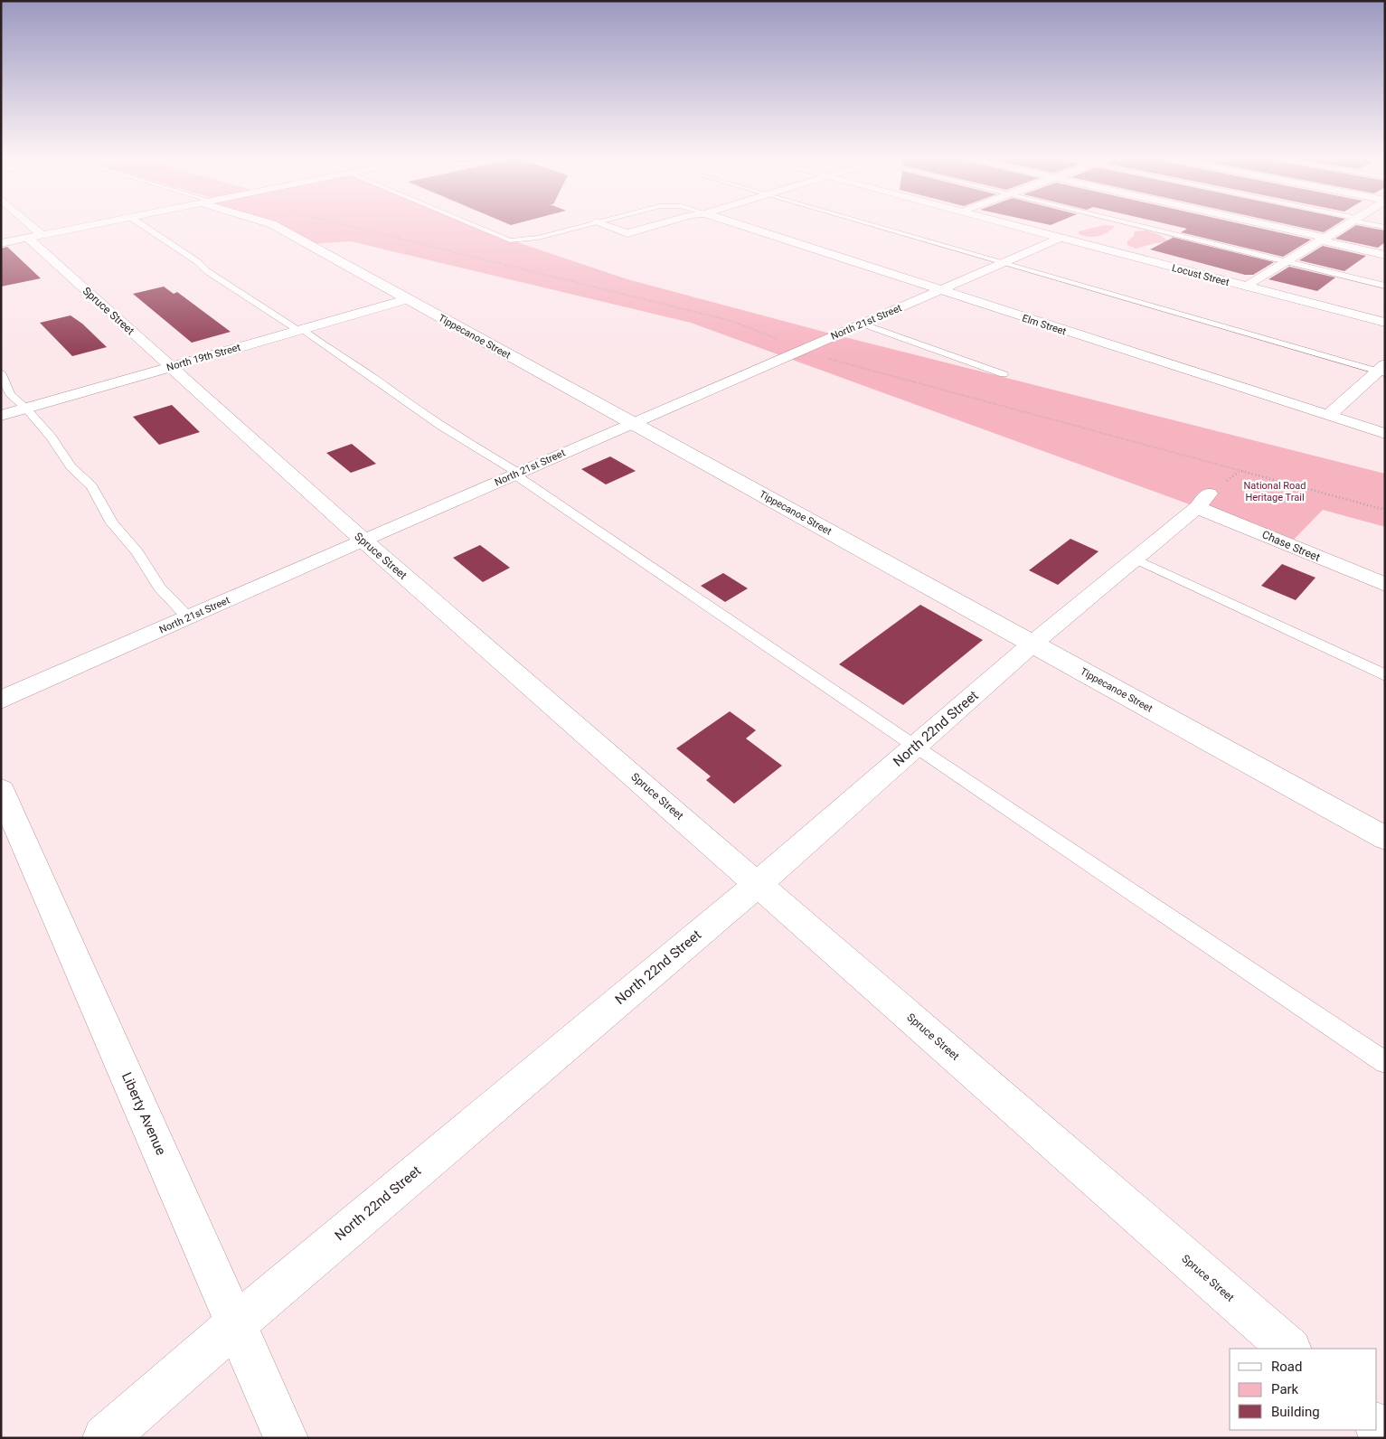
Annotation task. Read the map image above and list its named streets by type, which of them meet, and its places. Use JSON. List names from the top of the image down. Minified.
{"streets":{"street":["Locust Street","Spruce Street","North 21st Street","Elm Street","Tippecanoe Street","North 19th Street","Chase Street","North 22nd Street","Liberty Avenue"]},"crossings":[["Locust Street","North 21st Street"],["Spruce Street","North 21st Street"],["Spruce Street","North 19th Street"],["Spruce Street","North 22nd Street"],["North 21st Street","Elm Street"],["North 21st Street","Tippecanoe Street"],["Tippecanoe Street","North 19th Street"],["Tippecanoe Street","North 22nd Street"],["Chase Street","North 22nd Street"],["North 22nd Street","Liberty Avenue"]],"parks":["National Road Heritage Trail"],"legend":["Road","Park","Building"]}
